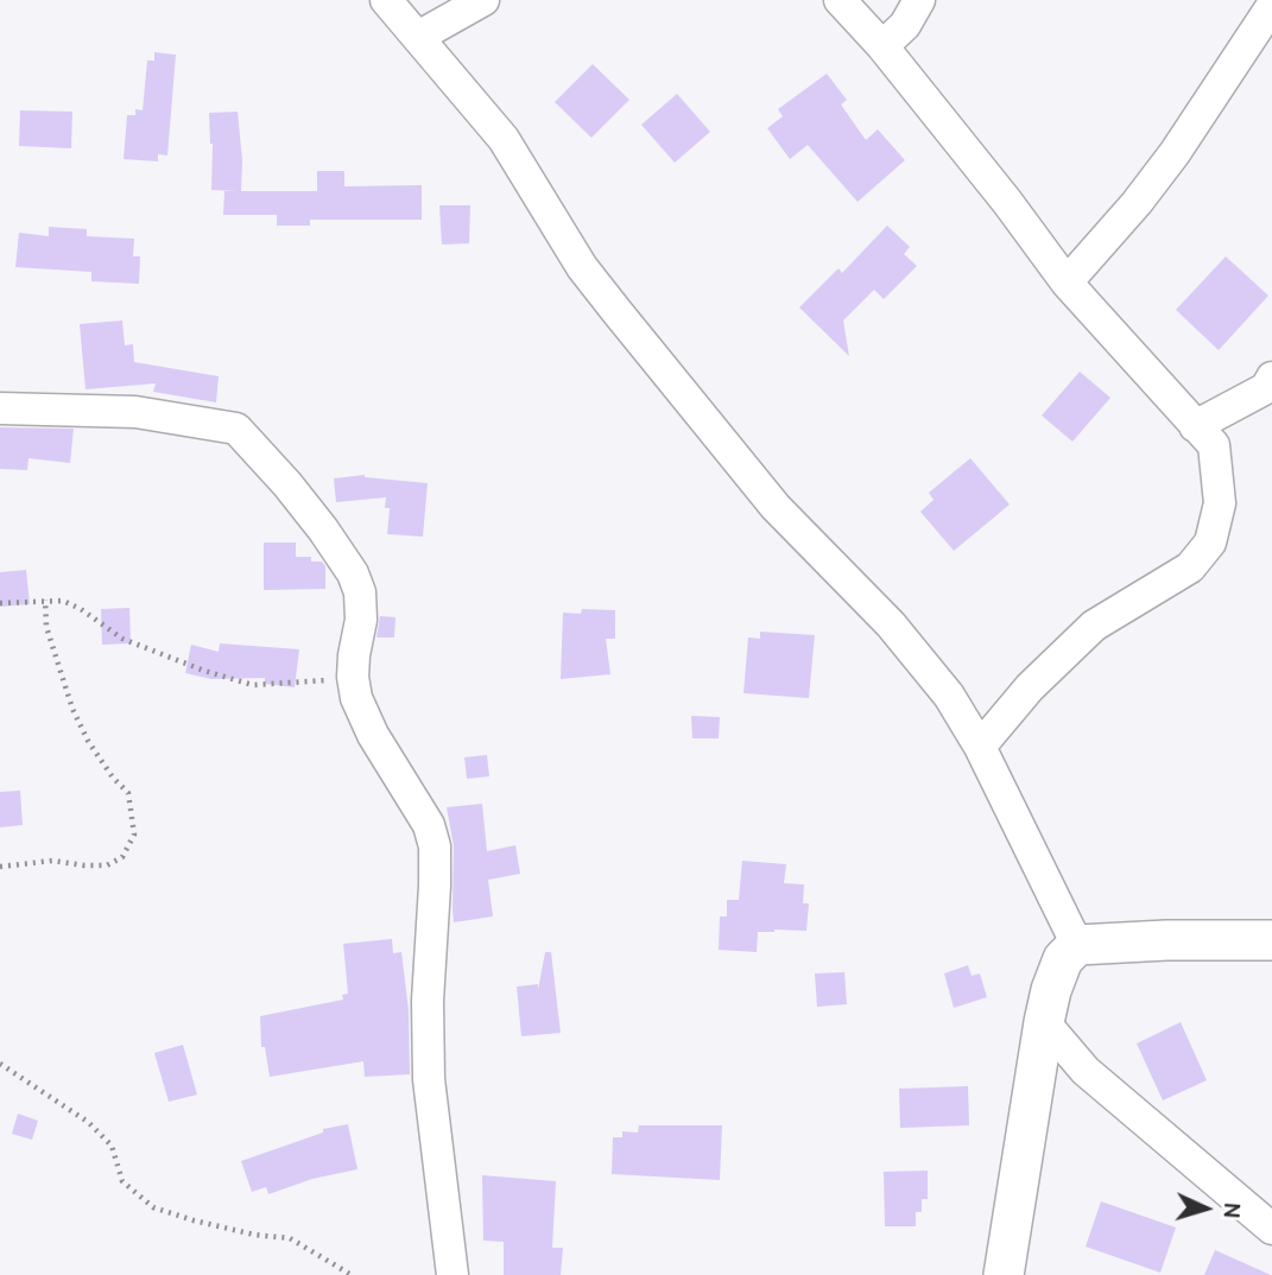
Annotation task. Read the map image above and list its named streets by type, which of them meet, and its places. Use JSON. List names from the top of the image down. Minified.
{"north":"right"}
